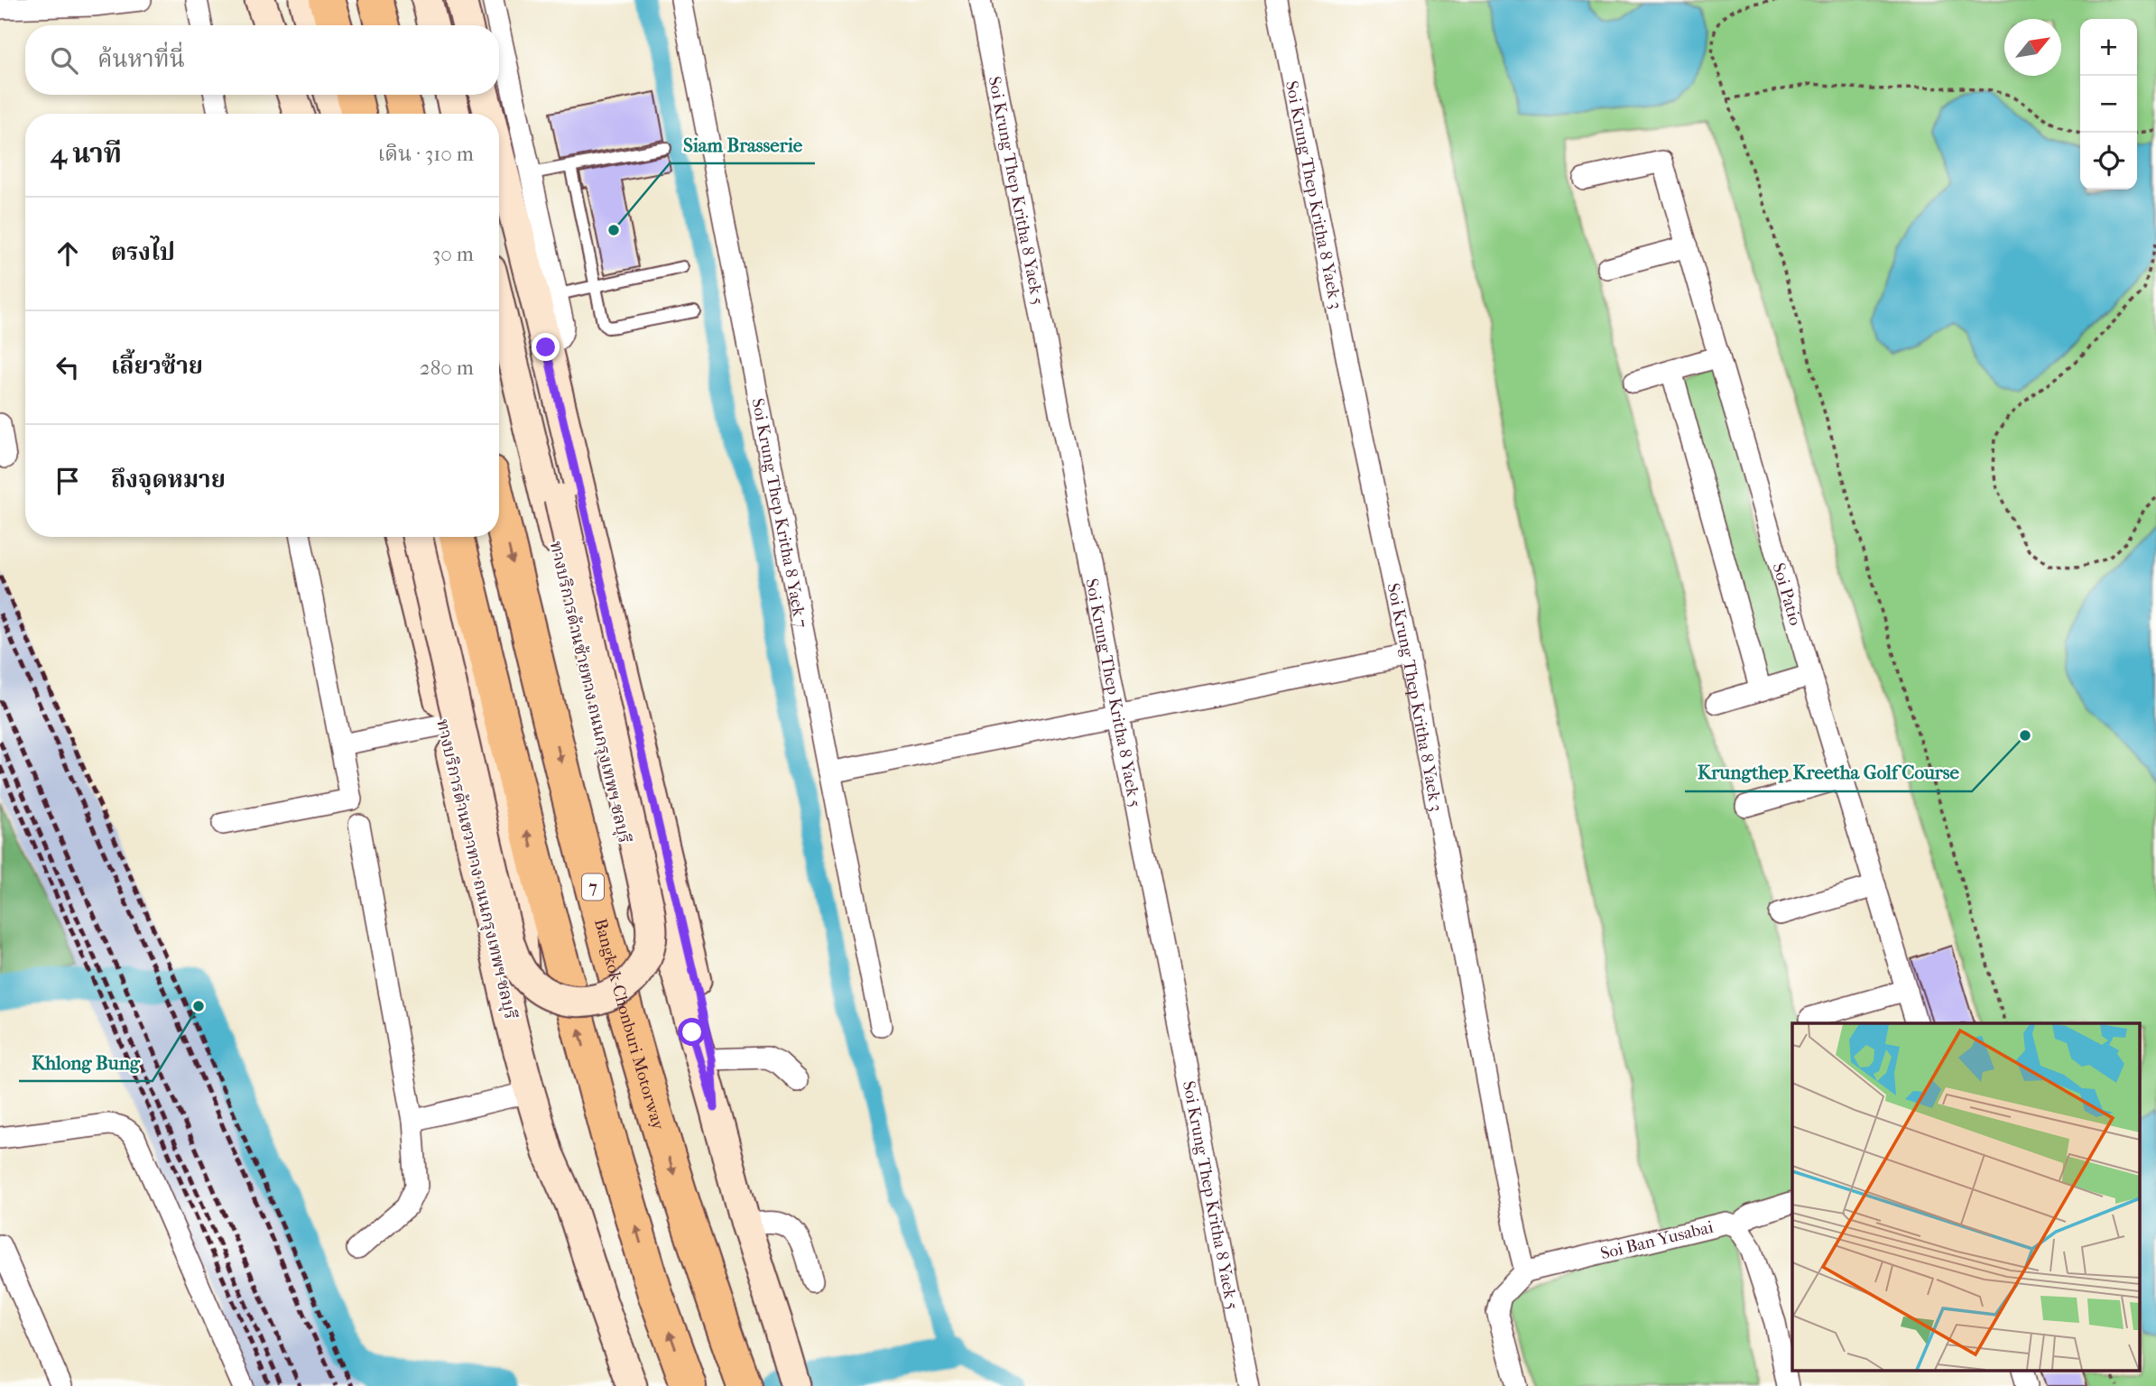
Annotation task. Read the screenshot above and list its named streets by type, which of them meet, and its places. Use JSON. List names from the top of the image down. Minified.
{"streets":{"highway":["7","Bangkok-Chonburi Motorway"],"main road":["ทางบริการด้านซ้ายทาง ถนนกรุงเทพฯ-ชลบุรี","ทางบริการด้านขวาทาง ถนนกรุงเทพฯ-ชลบุรี"],"street":["Soi Krung Thep Kritha 8 Yaek 5","Soi Krung Thep Kritha 8 Yaek 3","Soi Krung Thep Kritha 8 Yaek 7","Soi Patio","Soi Ban Yusabai"]},"crossings":[["Soi Krung Thep Kritha 8 Yaek 3","Soi Ban Yusabai"]],"places":["Siam Brasserie","Krungthep Kreetha Golf Course","Khlong Bung"],"north":"top right","page":{"map_buttons":["+","−"],"search":"ค้นหาที่นี่","heading":["4 นาที","เดิน · 310 m"],"list":[["ตรงไป","30 m"],["เลี้ยวซ้าย","280 m"],"ถึงจุดหมาย"]}}
